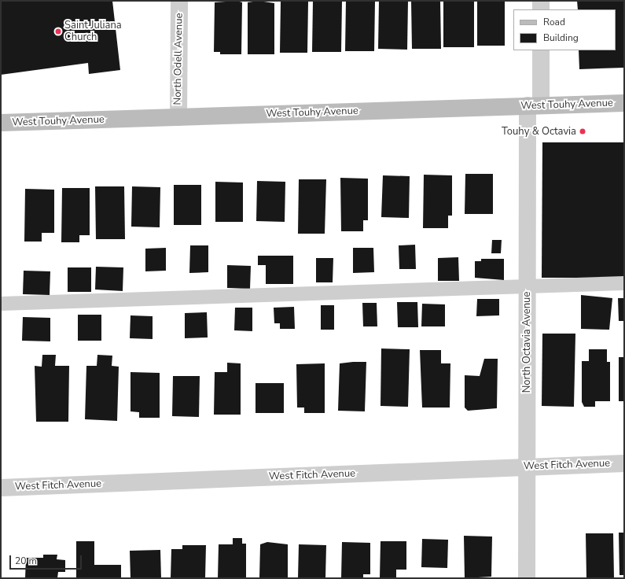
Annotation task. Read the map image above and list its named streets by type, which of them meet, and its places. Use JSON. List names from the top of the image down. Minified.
{"streets":{"main road":["West Touhy Avenue"],"street":["North Odell Avenue","North Octavia Avenue","West Fitch Avenue"]},"crossings":[["North Odell Avenue","West Touhy Avenue"],["West Touhy Avenue","North Octavia Avenue"],["North Octavia Avenue","West Fitch Avenue"]],"places":["Saint Juliana Church","Touhy & Octavia"],"legend":["Road","Building"],"scale_bar":"20 m"}
